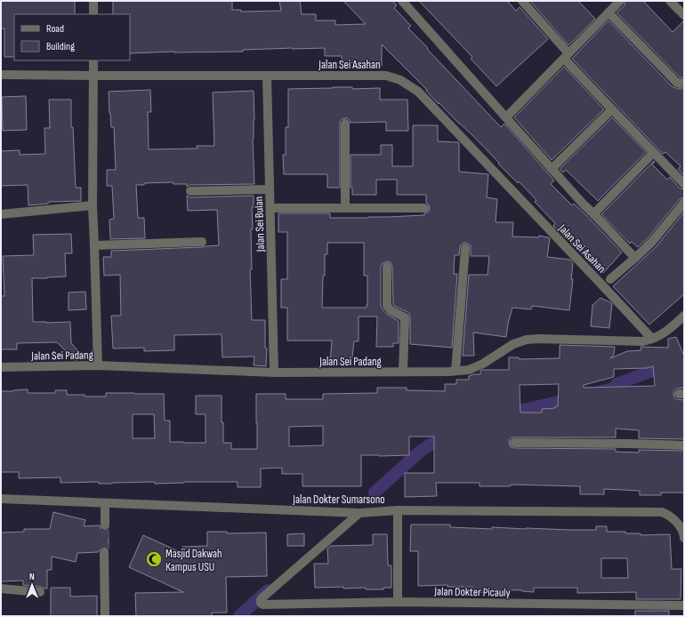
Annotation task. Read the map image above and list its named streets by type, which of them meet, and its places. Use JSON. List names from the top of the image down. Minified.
{"streets":{"street":["Jalan Sei Asahan","Jalan Sei Bulan","Jalan Sei Padang","Jalan Dokter Sumarsono","Jalan Dokter Picauly"]},"crossings":[["Jalan Sei Asahan","Jalan Sei Bulan"],["Jalan Sei Asahan","Jalan Sei Padang"],["Jalan Sei Bulan","Jalan Sei Padang"],["Jalan Dokter Sumarsono","Jalan Dokter Picauly"]],"places":{"mosque":["Masjid Dakwah Kampus USU"]},"legend":["Road","Building"],"north":"top"}
